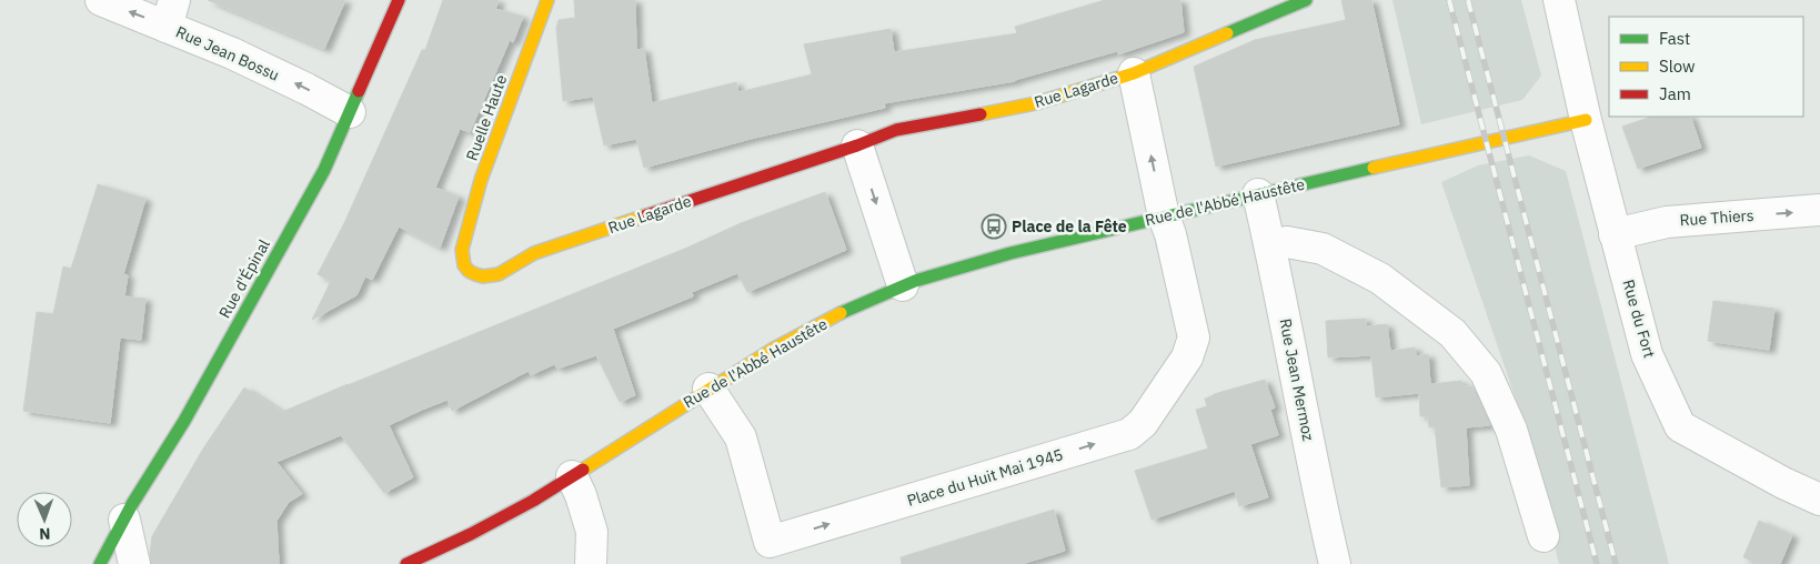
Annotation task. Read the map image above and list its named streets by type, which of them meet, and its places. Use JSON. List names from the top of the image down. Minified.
{"streets":{"street":["Rue Jean Bossu","Rue Lagarde","Ruelle Haute","Rue de l'Abbé Haustête","Rue Thiers","Rue d'Épinal","Rue du Fort","Rue Jean Mermoz","Place du Huit Mai 1945"]},"crossings":[["Rue Jean Bossu","Rue d'Épinal"],["Rue Lagarde","Ruelle Haute"],["Rue Lagarde","Rue de l'Abbé Haustête"],["Rue Lagarde","Place du Huit Mai 1945"],["Rue de l'Abbé Haustête","Rue du Fort"],["Rue de l'Abbé Haustête","Rue Jean Mermoz"],["Rue de l'Abbé Haustête","Place du Huit Mai 1945"],["Rue Thiers","Rue du Fort"]],"one_way":["Rue Jean Bossu","Rue Thiers"],"places":{"bus stop":["Place de la Fête"]},"legend":["Fast","Slow","Jam"],"north":"bottom"}
